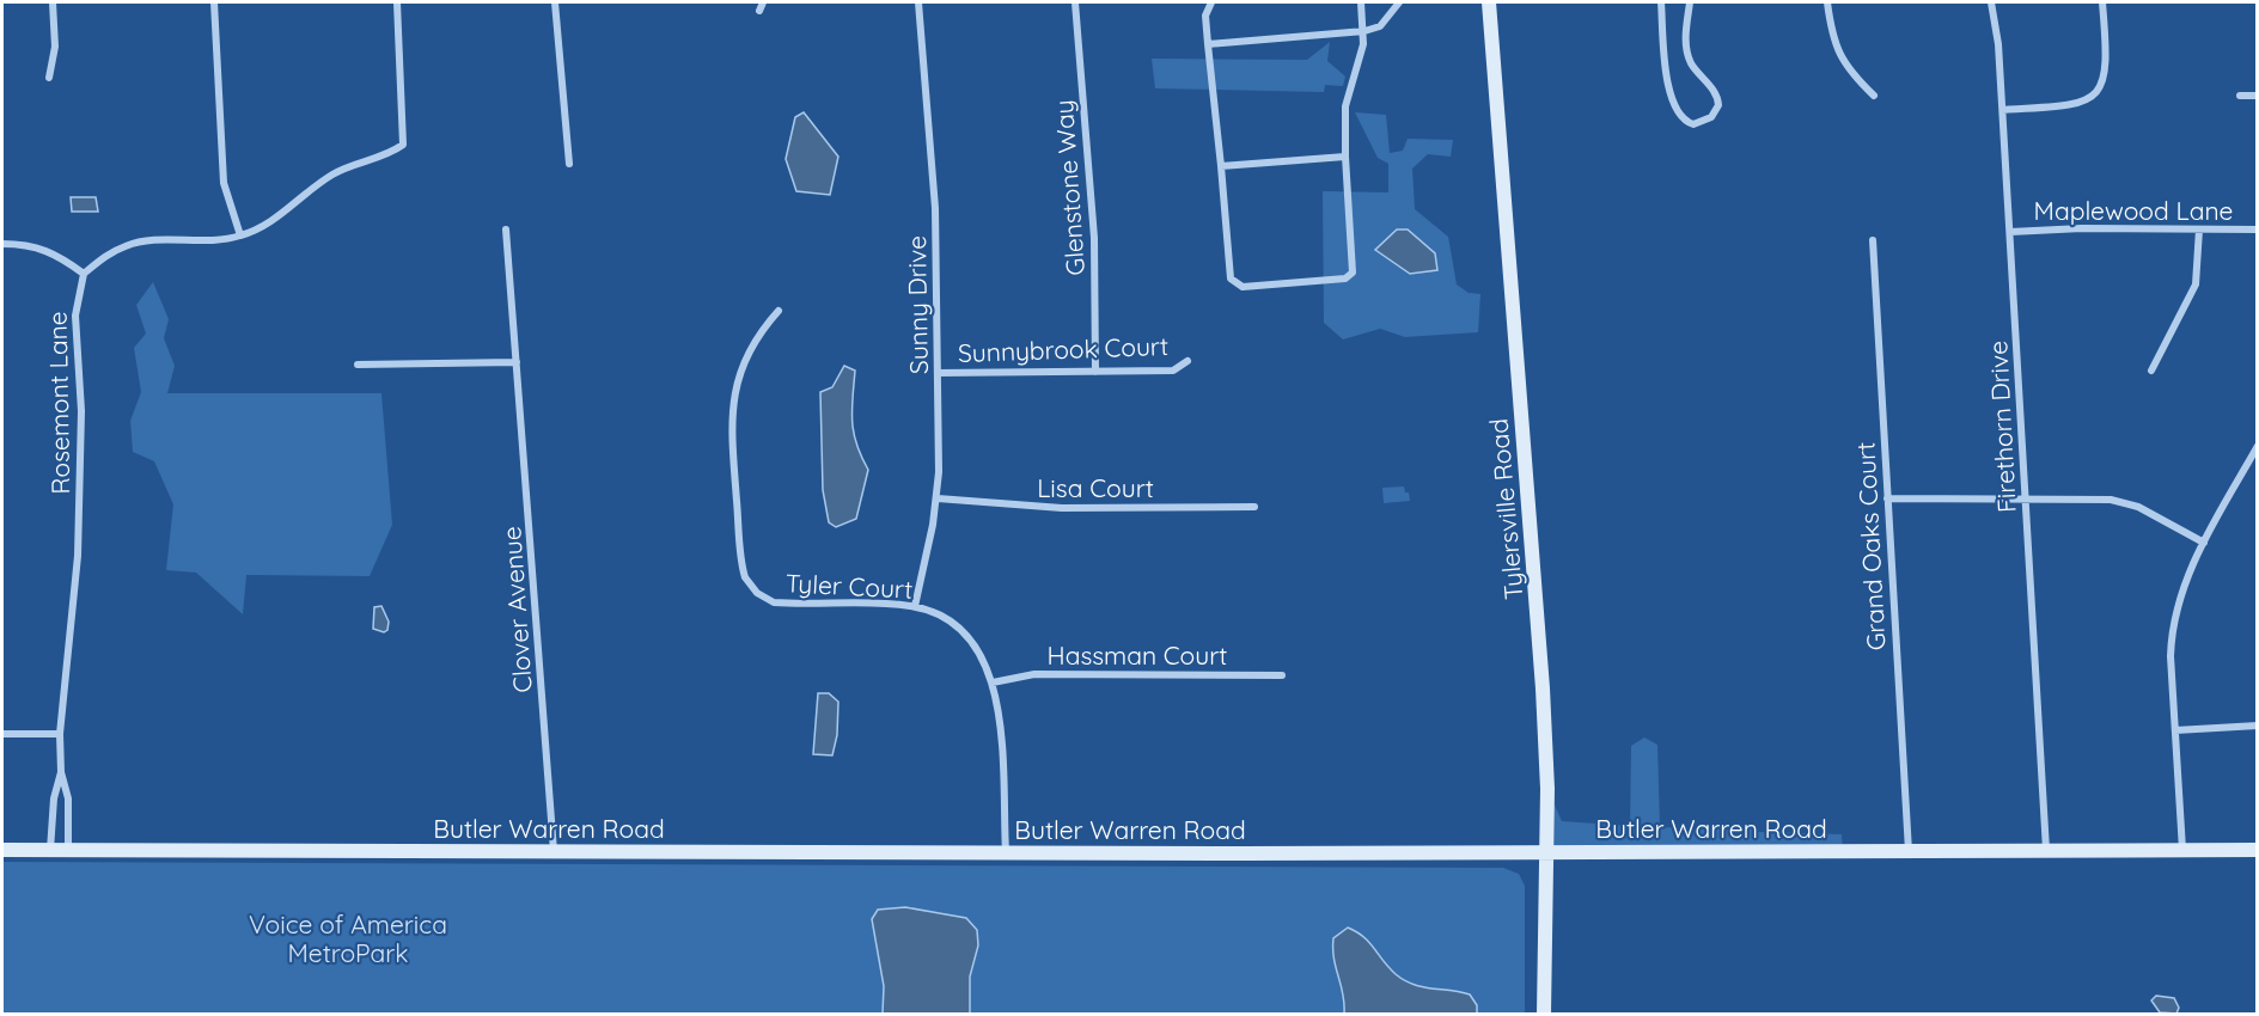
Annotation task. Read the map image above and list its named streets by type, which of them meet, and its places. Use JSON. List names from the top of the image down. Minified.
{"streets":{"main road":["Tylersville Road","Butler Warren Road"],"street":["Glenstone Way","Maplewood Lane","Sunny Drive","Sunnybrook Court","Rosemont Lane","Firethorn Drive","Lisa Court","Grand Oaks Court","Tyler Court","Clover Avenue","Hassman Court"]},"crossings":[["Glenstone Way","Sunnybrook Court"],["Maplewood Lane","Firethorn Drive"],["Sunny Drive","Sunnybrook Court"],["Sunny Drive","Lisa Court"],["Sunny Drive","Tyler Court"],["Rosemont Lane","Butler Warren Road"],["Firethorn Drive","Butler Warren Road"],["Tylersville Road","Butler Warren Road"],["Grand Oaks Court","Butler Warren Road"],["Tyler Court","Hassman Court"],["Tyler Court","Butler Warren Road"],["Clover Avenue","Butler Warren Road"]],"parks":["Voice of America MetroPark"]}
